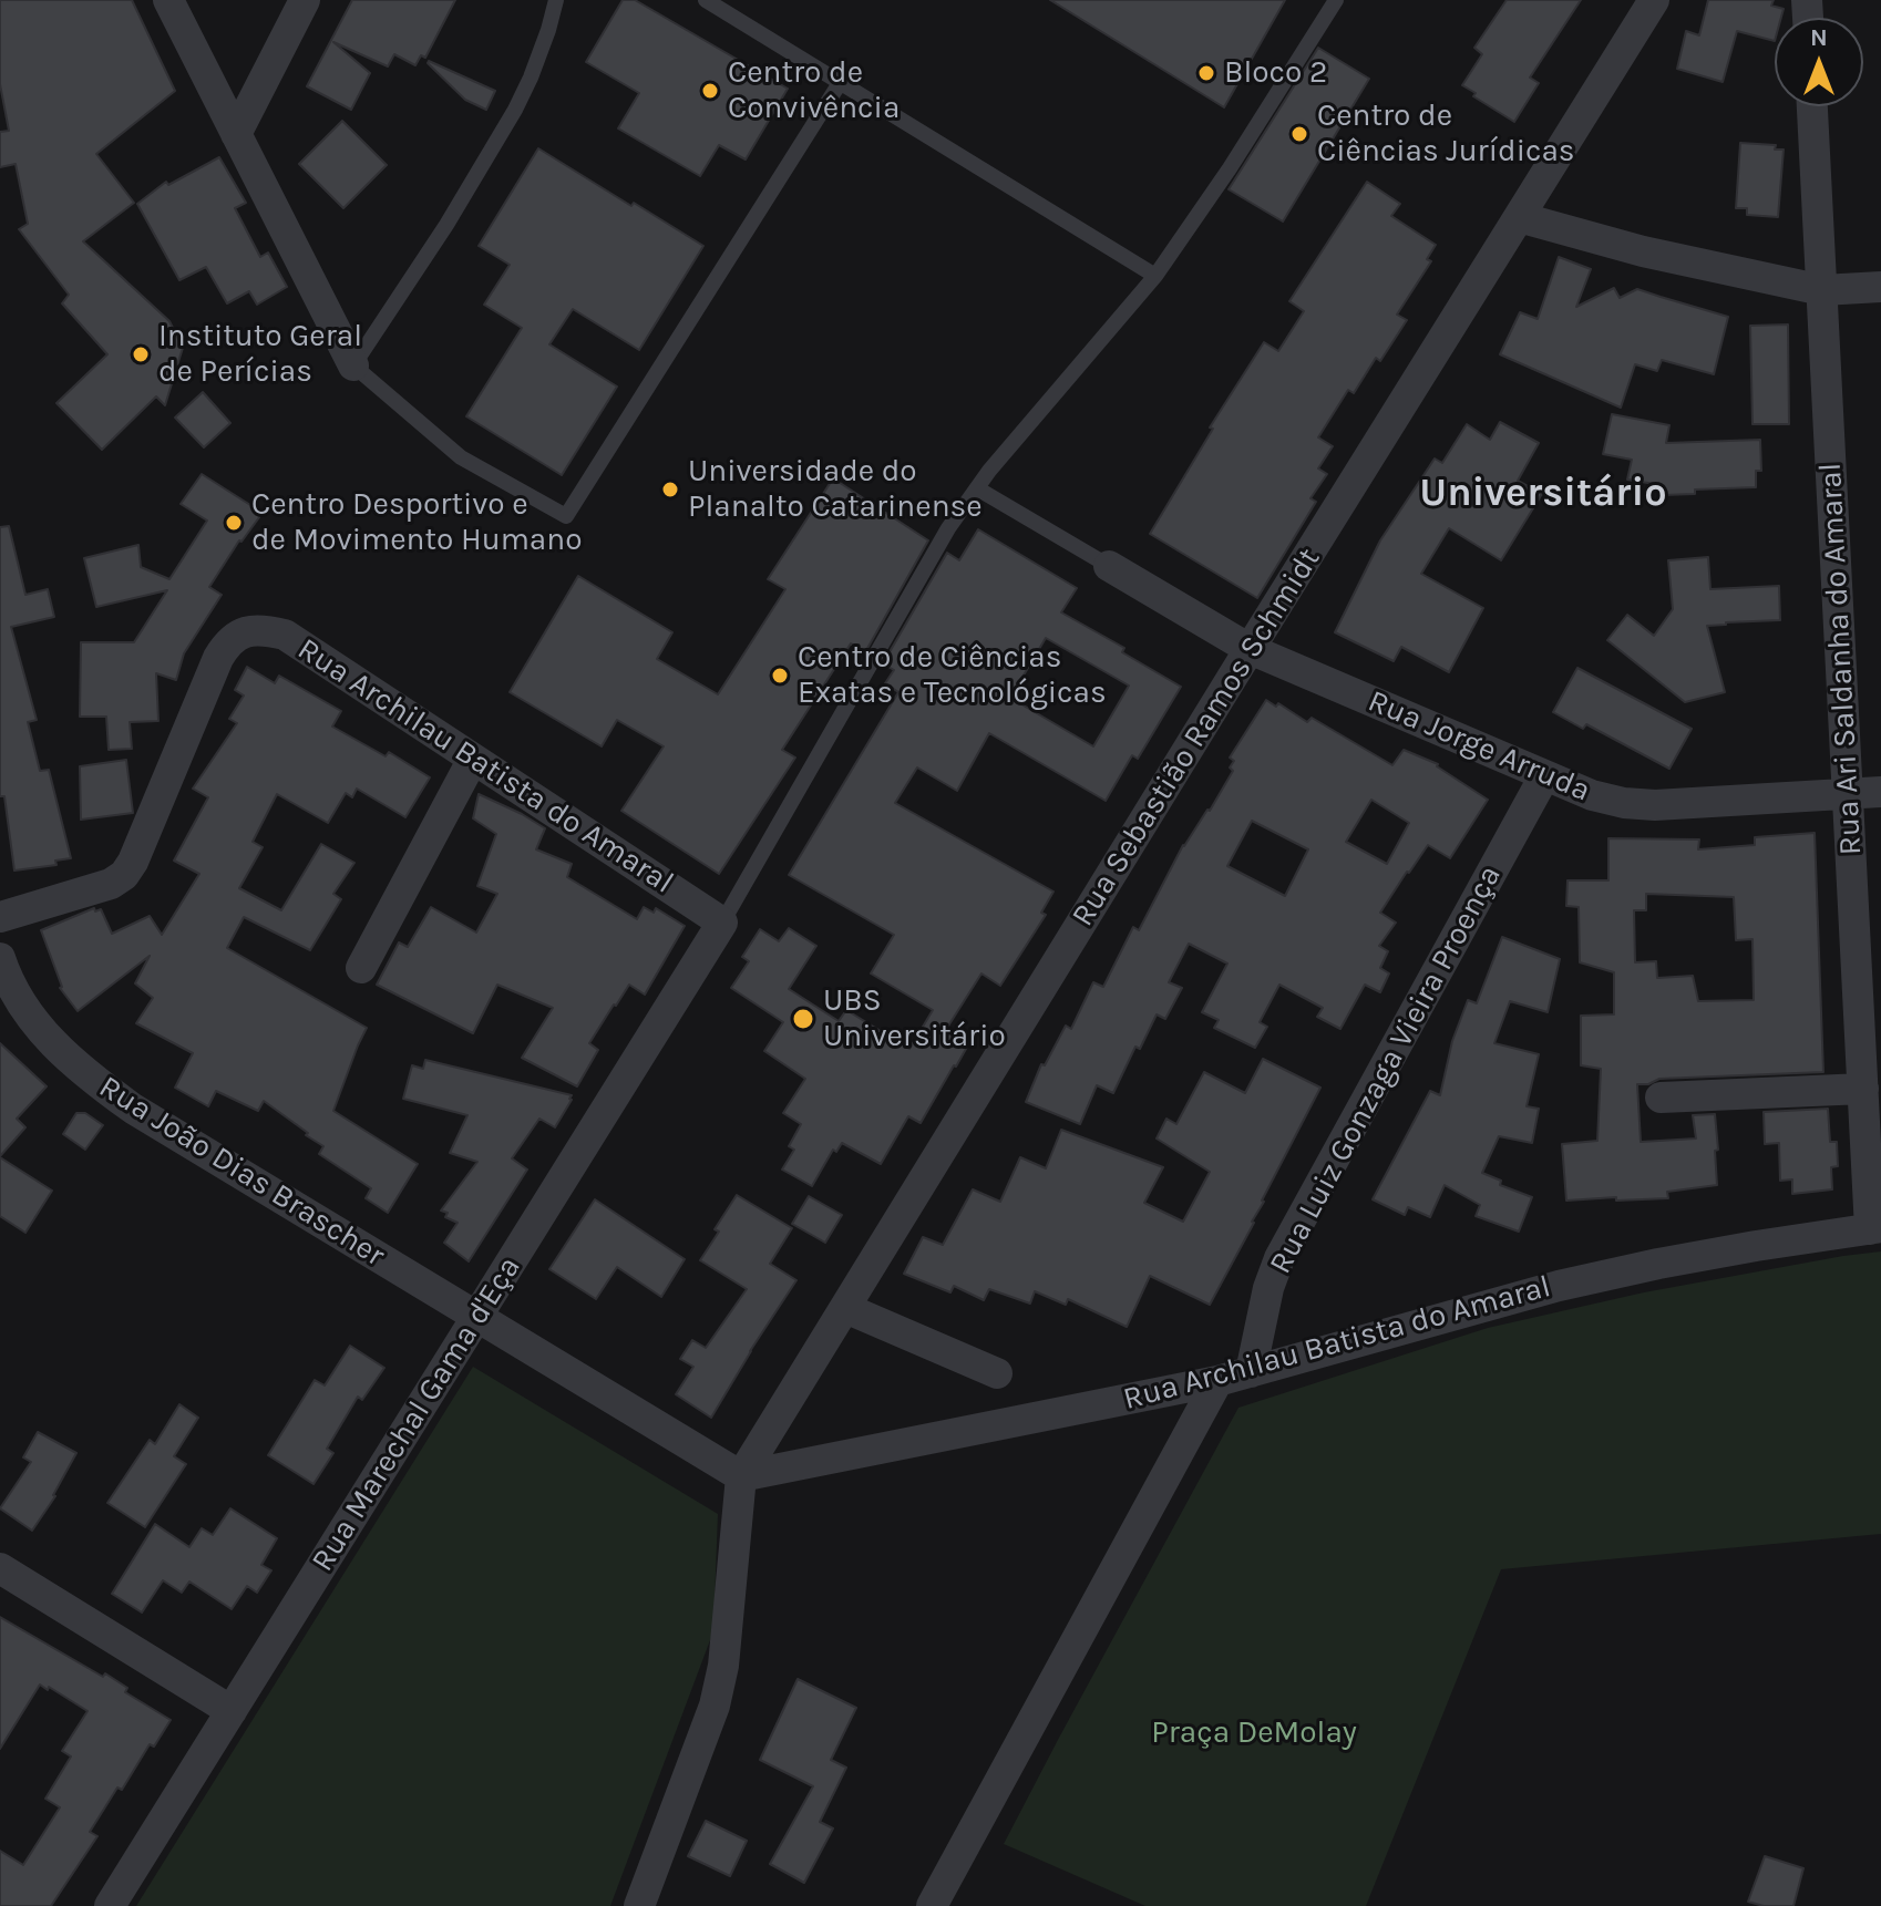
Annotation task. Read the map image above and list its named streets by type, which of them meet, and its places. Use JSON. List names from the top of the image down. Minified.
{"streets":{"street":["Rua Ari Saldanha do Amaral","Rua Sebastião Ramos Schmidt","Rua Jorge Arruda","Rua Archilau Batista do Amaral","Rua Luiz Gonzaga Vieira Proença","Rua João Dias Brascher","Rua Marechal Gama d'Eça"]},"crossings":[["Rua Ari Saldanha do Amaral","Rua Jorge Arruda"],["Rua Ari Saldanha do Amaral","Rua Archilau Batista do Amaral"],["Rua Sebastião Ramos Schmidt","Rua Jorge Arruda"],["Rua Sebastião Ramos Schmidt","Rua Archilau Batista do Amaral"],["Rua Sebastião Ramos Schmidt","Rua João Dias Brascher"],["Rua Jorge Arruda","Rua Luiz Gonzaga Vieira Proença"],["Rua Archilau Batista do Amaral","Rua Luiz Gonzaga Vieira Proença"],["Rua Archilau Batista do Amaral","Rua João Dias Brascher"],["Rua Archilau Batista do Amaral","Rua Marechal Gama d'Eça"],["Rua João Dias Brascher","Rua Marechal Gama d'Eça"]],"districts":["Universitário"],"parks":["Praça DeMolay"],"places":["Bloco 2","Centro de Convivência","Centro de Ciências Jurídicas","Instituto Geral de Perícias","Universidade do Planalto Catarinense","Centro Desportivo e de Movimento Humano","Centro de Ciências Exatas e Tecnológicas","UBS Universitário"],"north":"top"}
